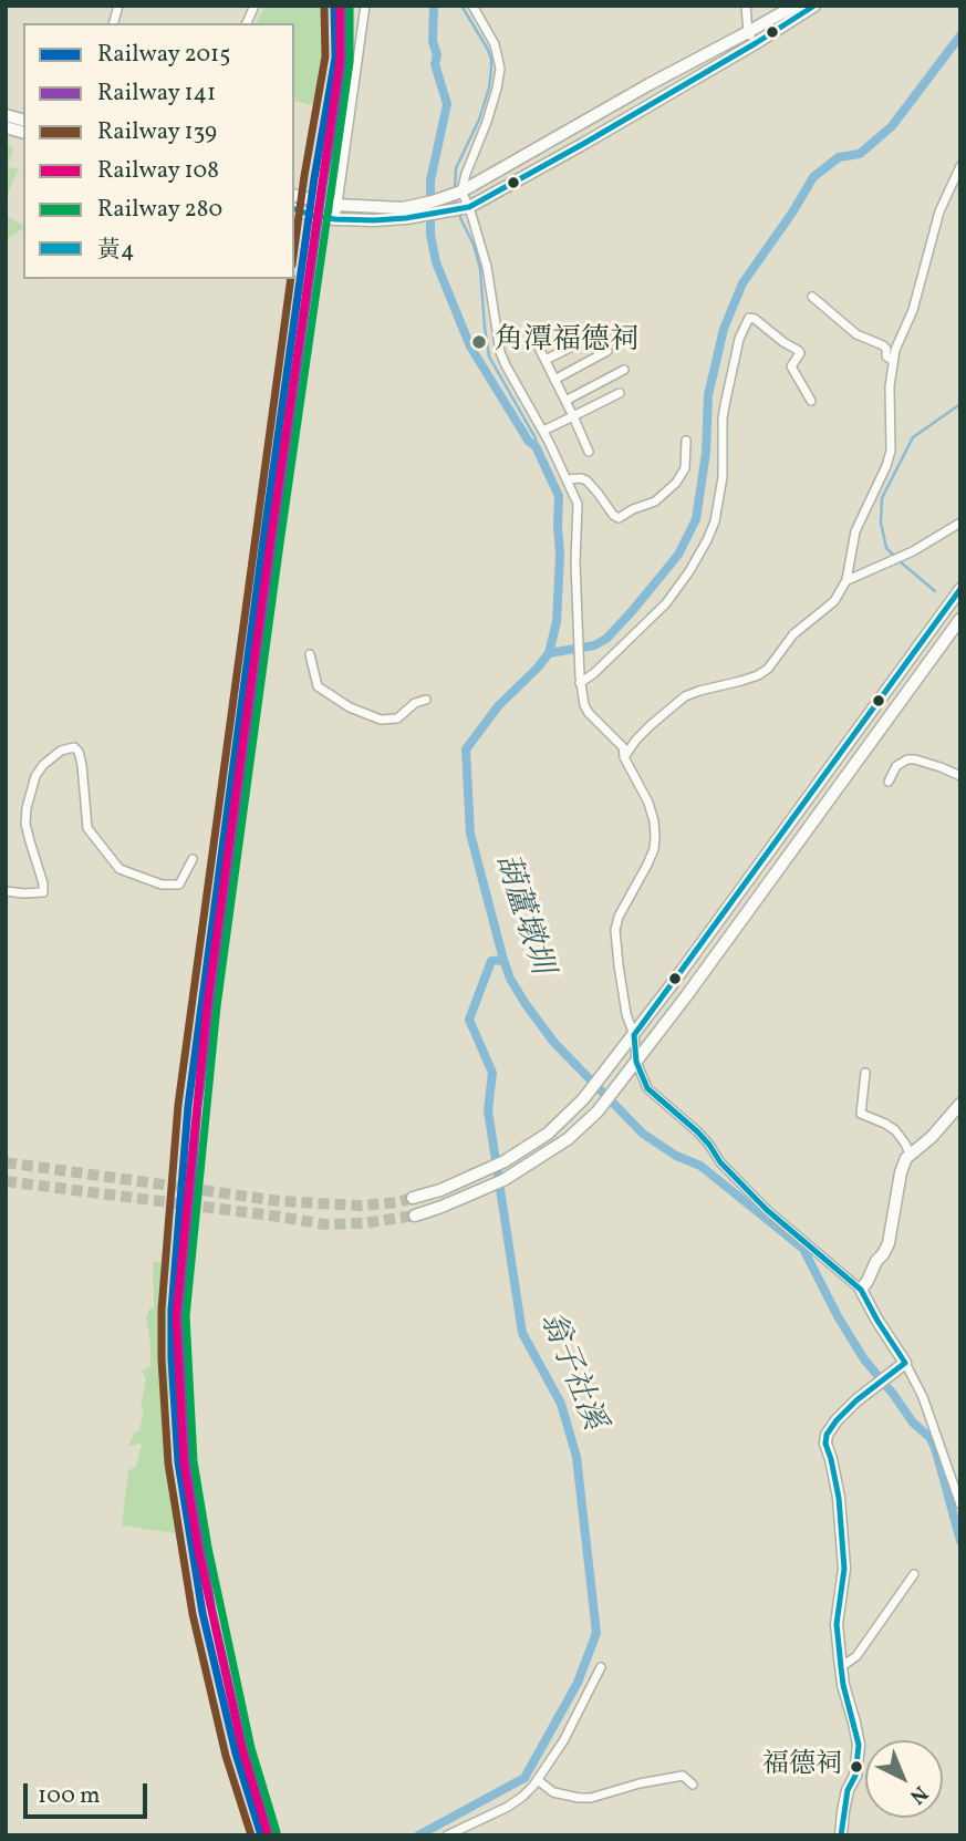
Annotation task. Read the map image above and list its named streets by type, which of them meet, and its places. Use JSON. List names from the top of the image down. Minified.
{"water":["葫蘆墩圳","翁子社溪"],"places":["角潭福德祠","福德祠"],"lines":["rail line 2015","rail line 141","rail line 139","rail line 108","rail line 280","transit line 黃4"],"legend":["Railway 2015","Railway 141","Railway 139","Railway 108","Railway 280","黃4"],"scale_bar":"100 m","north":"bottom right"}
